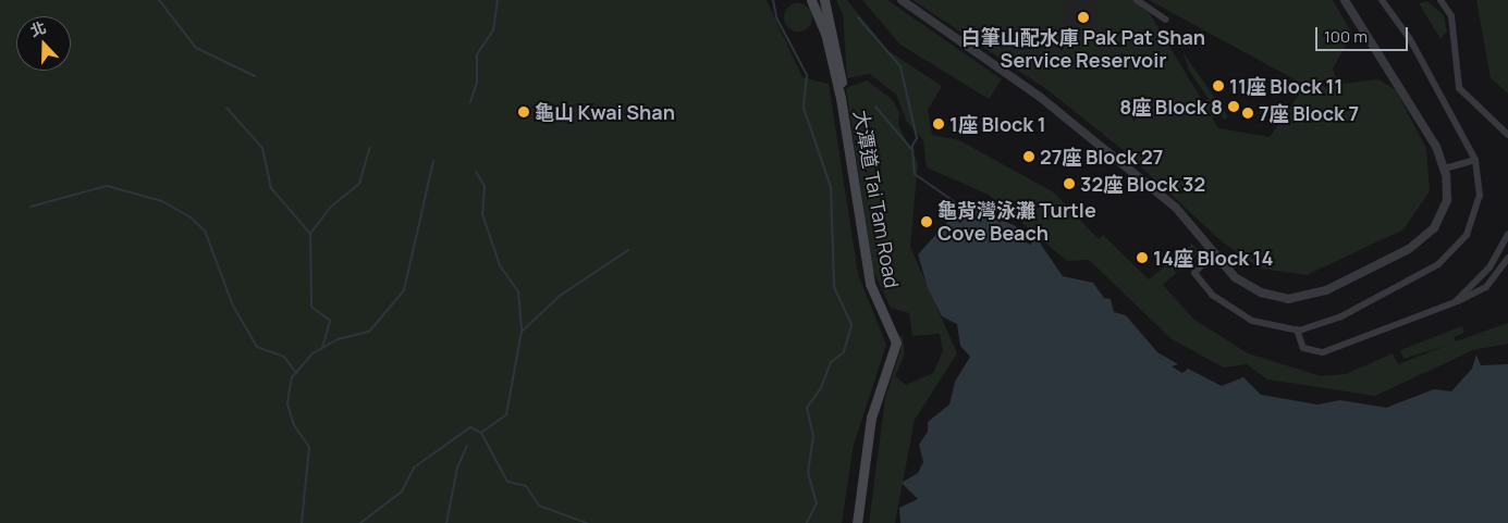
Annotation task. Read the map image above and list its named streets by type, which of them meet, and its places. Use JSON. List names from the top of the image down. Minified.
{"streets":{"main road":["大潭道 Tai Tam Road"]},"places":["白筆山配水庫 Pak Pat Shan Service Reservoir","11座 Block 11","8座 Block 8","龜山 Kwai Shan","7座 Block 7","1座 Block 1","27座 Block 27","32座 Block 32","龜背灣泳灘 Turtle Cove Beach","14座 Block 14"],"scale_bar":"100 m","north":"top"}
